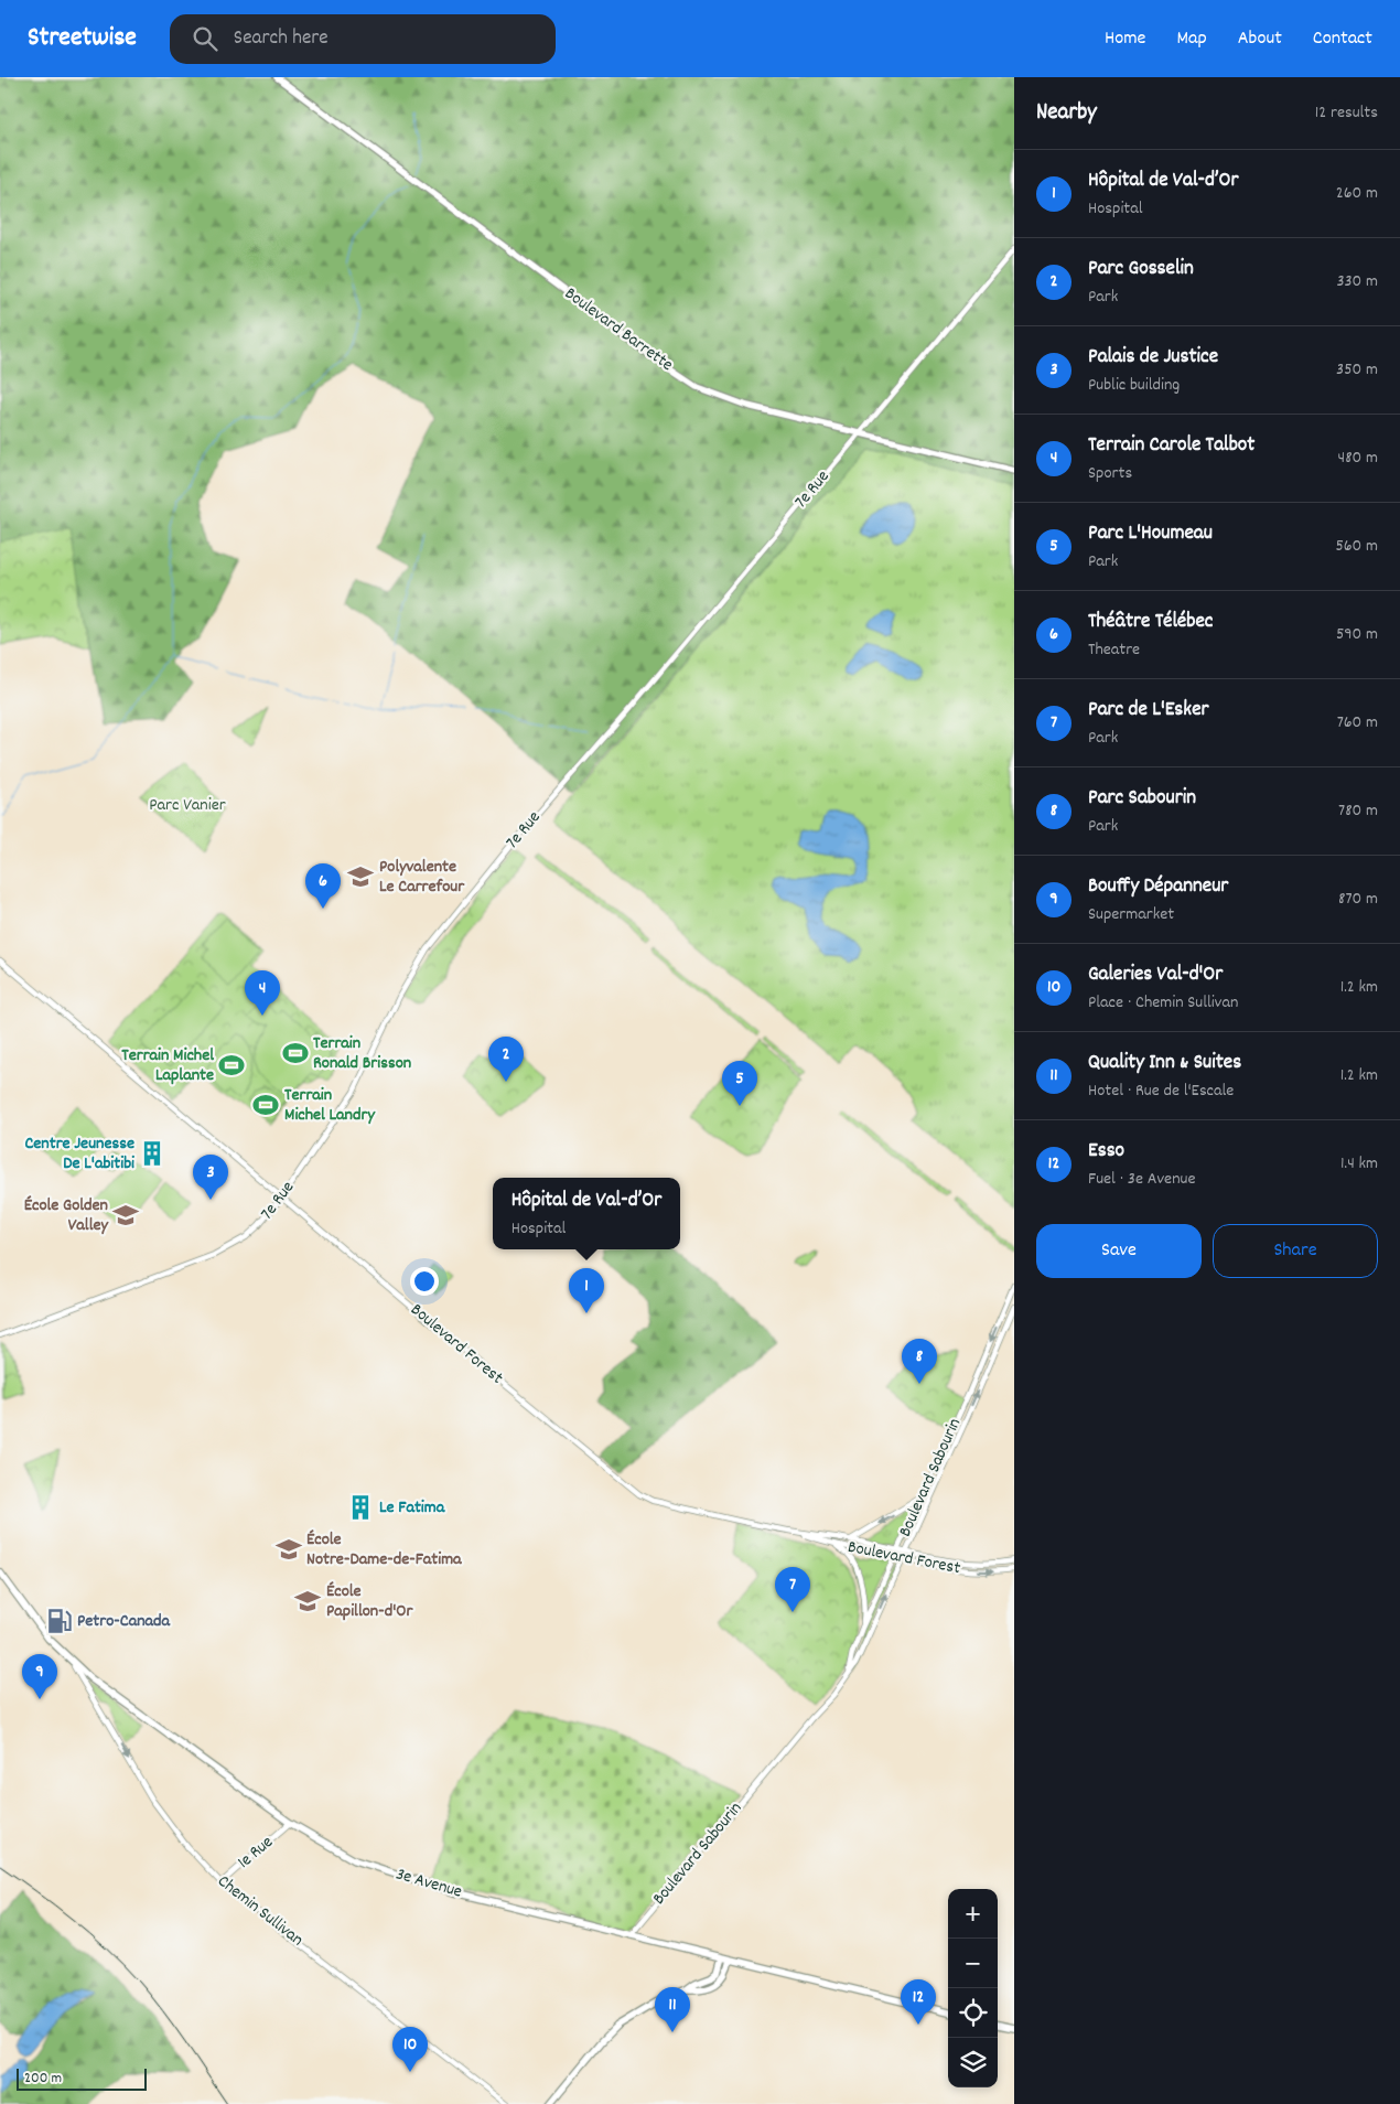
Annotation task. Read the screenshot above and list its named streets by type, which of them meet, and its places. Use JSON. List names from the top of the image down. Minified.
{"streets":{"main road":["Boulevard Barrette","3e Avenue"],"street":["7e Rue","Boulevard Forest","Boulevard Sabourin","1e Rue","Chemin Sullivan"]},"crossings":[["Boulevard Barrette","7e Rue"],["7e Rue","Boulevard Forest"],["Boulevard Forest","Boulevard Sabourin"],["Boulevard Sabourin","3e Avenue"],["1e Rue","3e Avenue"],["1e Rue","Chemin Sullivan"],["3e Avenue","Chemin Sullivan"]],"one_way":["Chemin Sullivan"],"parks":["Parc Vanier"],"places":{"school or university":["Polyvalente Le Carrefour","École Golden Valley","École Notre-Dame-de-Fatima","École Papillon-d'Or"],"sports":["Terrain Ronald Brisson","Terrain Michel Laplante","Terrain Michel Landry"],"building":["Centre Jeunesse De L'abitibi","Le Fatima"],"fuel station":["Petro-Canada"]},"scale_bar":"200 m","page":{"header":"Streetwise","search":"Search here","nav":["Home","Map","About","Contact"],"heading":["Nearby","12 results"],"list":[{"mark":"1","name":"Hôpital de Val-d’Or","note":"Hospital","value":"260 m"},{"mark":"2","name":"Parc Gosselin","note":"Park","value":"330 m"},{"mark":"3","name":"Palais de Justice","note":"Public building","value":"350 m"},{"mark":"4","name":"Terrain Carole Talbot","note":"Sports","value":"480 m"},{"mark":"5","name":"Parc L'Houmeau","note":"Park","value":"560 m"},{"mark":"6","name":"Théâtre Télébec","note":"Theatre","value":"590 m"},{"mark":"7","name":"Parc de L'Esker","note":"Park","value":"760 m"},{"mark":"8","name":"Parc Sabourin","note":"Park","value":"780 m"},{"mark":"9","name":"Bouffy Dépanneur","note":"Supermarket","value":"870 m"},{"mark":"10","name":"Galeries Val-d'Or","note":"Place · Chemin Sullivan","value":"1.2 km"},{"mark":"11","name":"Quality Inn & Suites","note":"Hotel · Rue de l'Escale","value":"1.2 km"},{"mark":"12","name":"Esso","note":"Fuel · 3e Avenue","value":"1.4 km"}],"pins":["6","4","2","5","3","1","8","7","9","12","11","10"],"popup":["Hôpital de Val-d’Or","Hospital"],"buttons":["Save","Share"],"map_buttons":["+","−"],"scale":"200 m"}}
